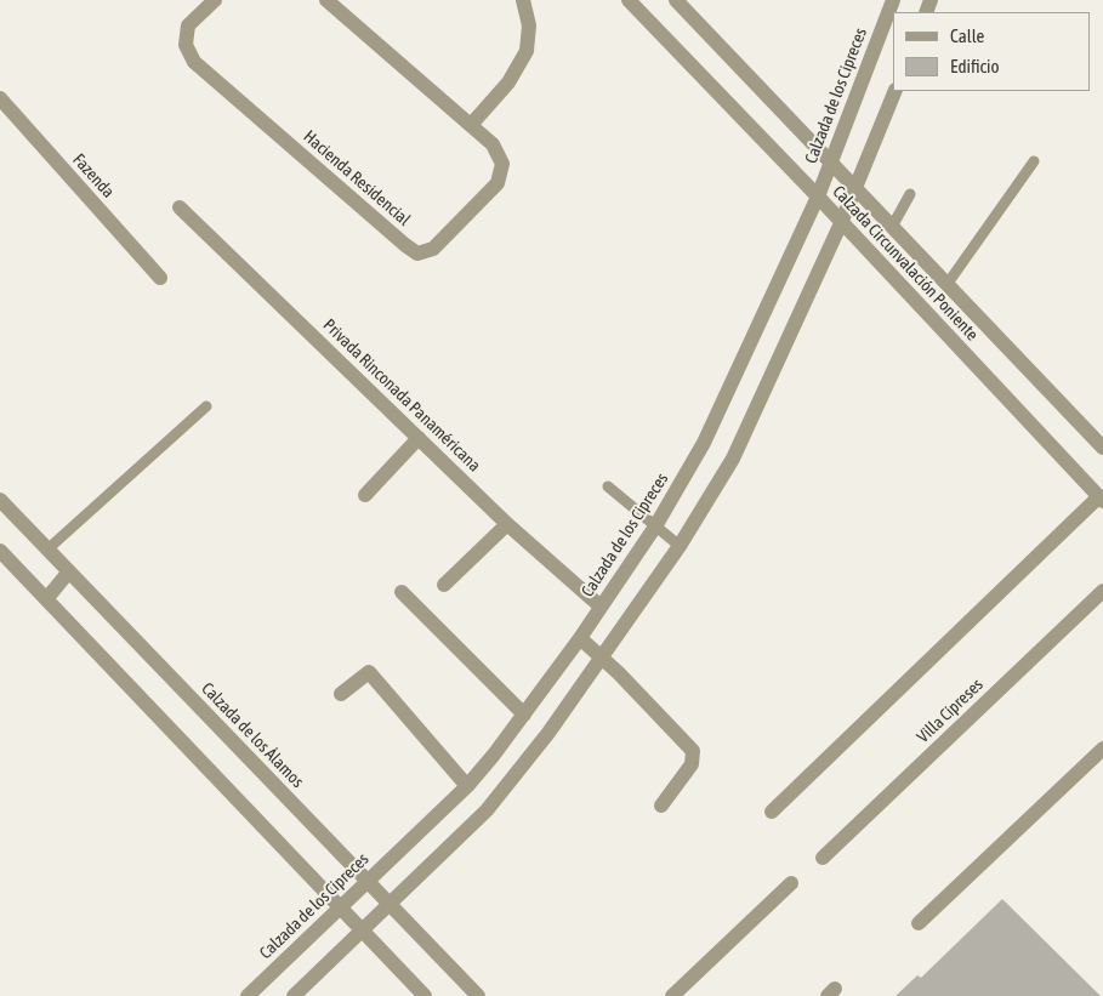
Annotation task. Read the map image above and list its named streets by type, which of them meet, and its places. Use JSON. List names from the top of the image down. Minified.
{"streets":{"street":["Calzada de los Cipreces","Fazenda","Hacienda Residencial","Calzada Circunvalación Poniente","Privada Rinconada Panaméricana","Villa Cipreses","Calzada de los Álamos"]},"crossings":[["Calzada de los Cipreces","Calzada Circunvalación Poniente"],["Calzada de los Cipreces","Privada Rinconada Panaméricana"],["Calzada de los Cipreces","Calzada de los Álamos"]],"legend":["Calle","Edificio"]}
